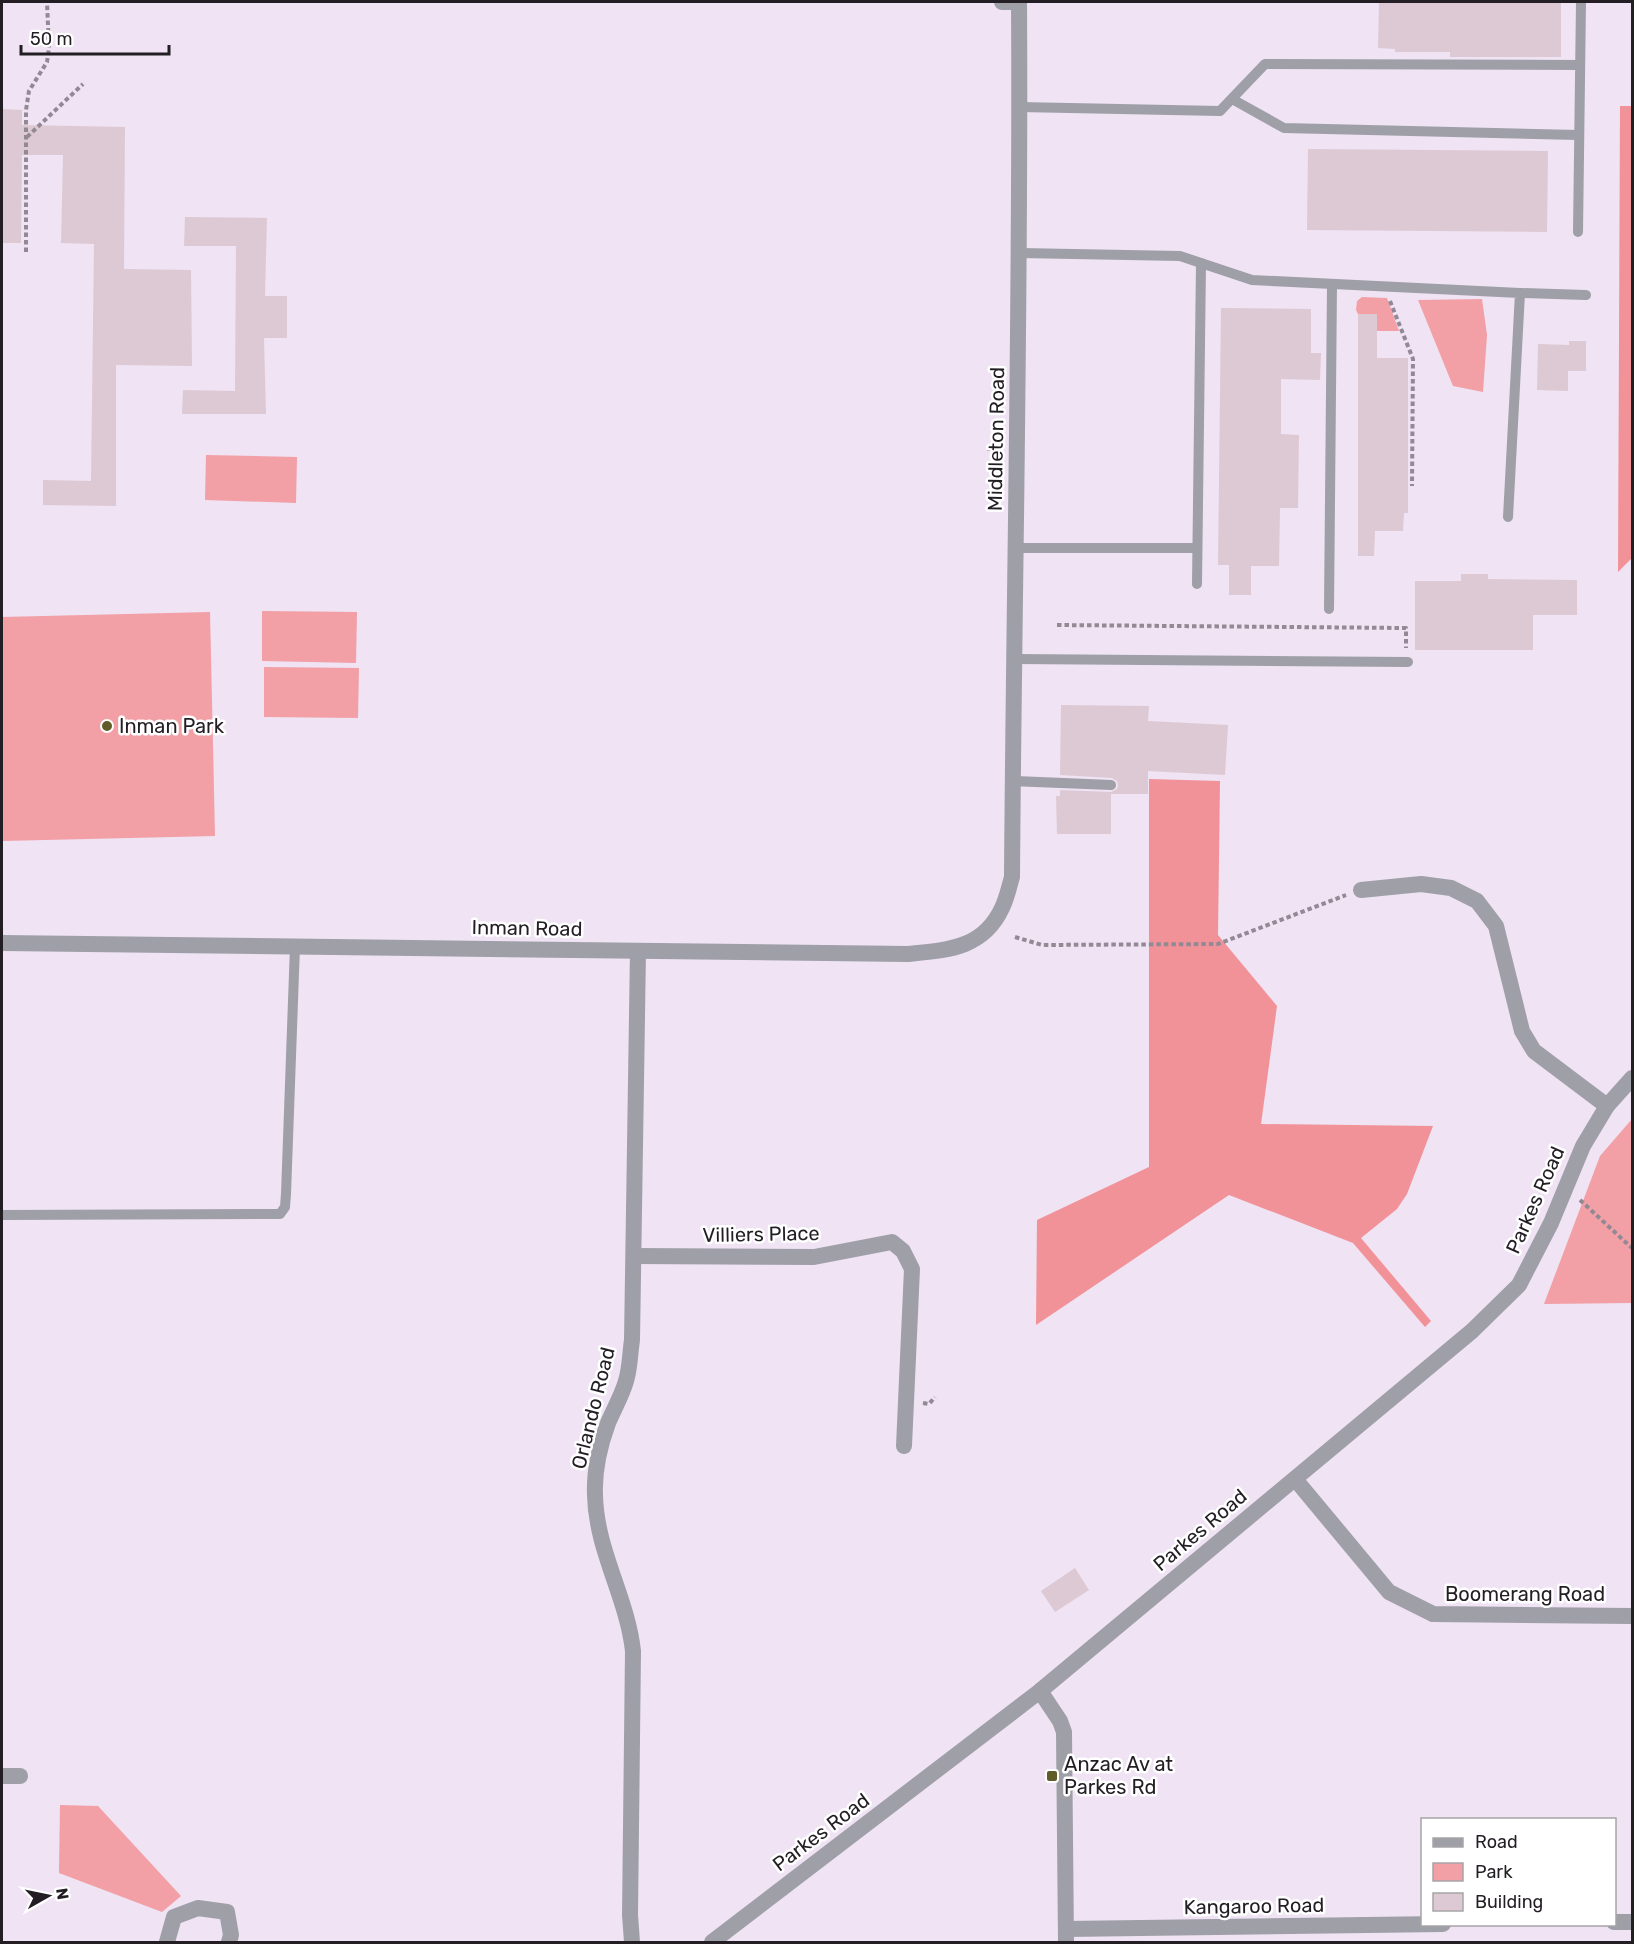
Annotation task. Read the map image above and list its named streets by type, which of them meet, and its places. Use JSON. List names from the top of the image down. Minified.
{"streets":{"street":["Middleton Road","Inman Road","Parkes Road","Villiers Place","Orlando Road","Boomerang Road","Kangaroo Road"]},"crossings":[["Middleton Road","Inman Road"],["Inman Road","Orlando Road"],["Parkes Road","Boomerang Road"],["Villiers Place","Orlando Road"]],"places":{"other":["Inman Park"],"transit":["Anzac Av at Parkes Rd"]},"legend":["Road","Park","Building"],"scale_bar":"50 m","north":"right"}
